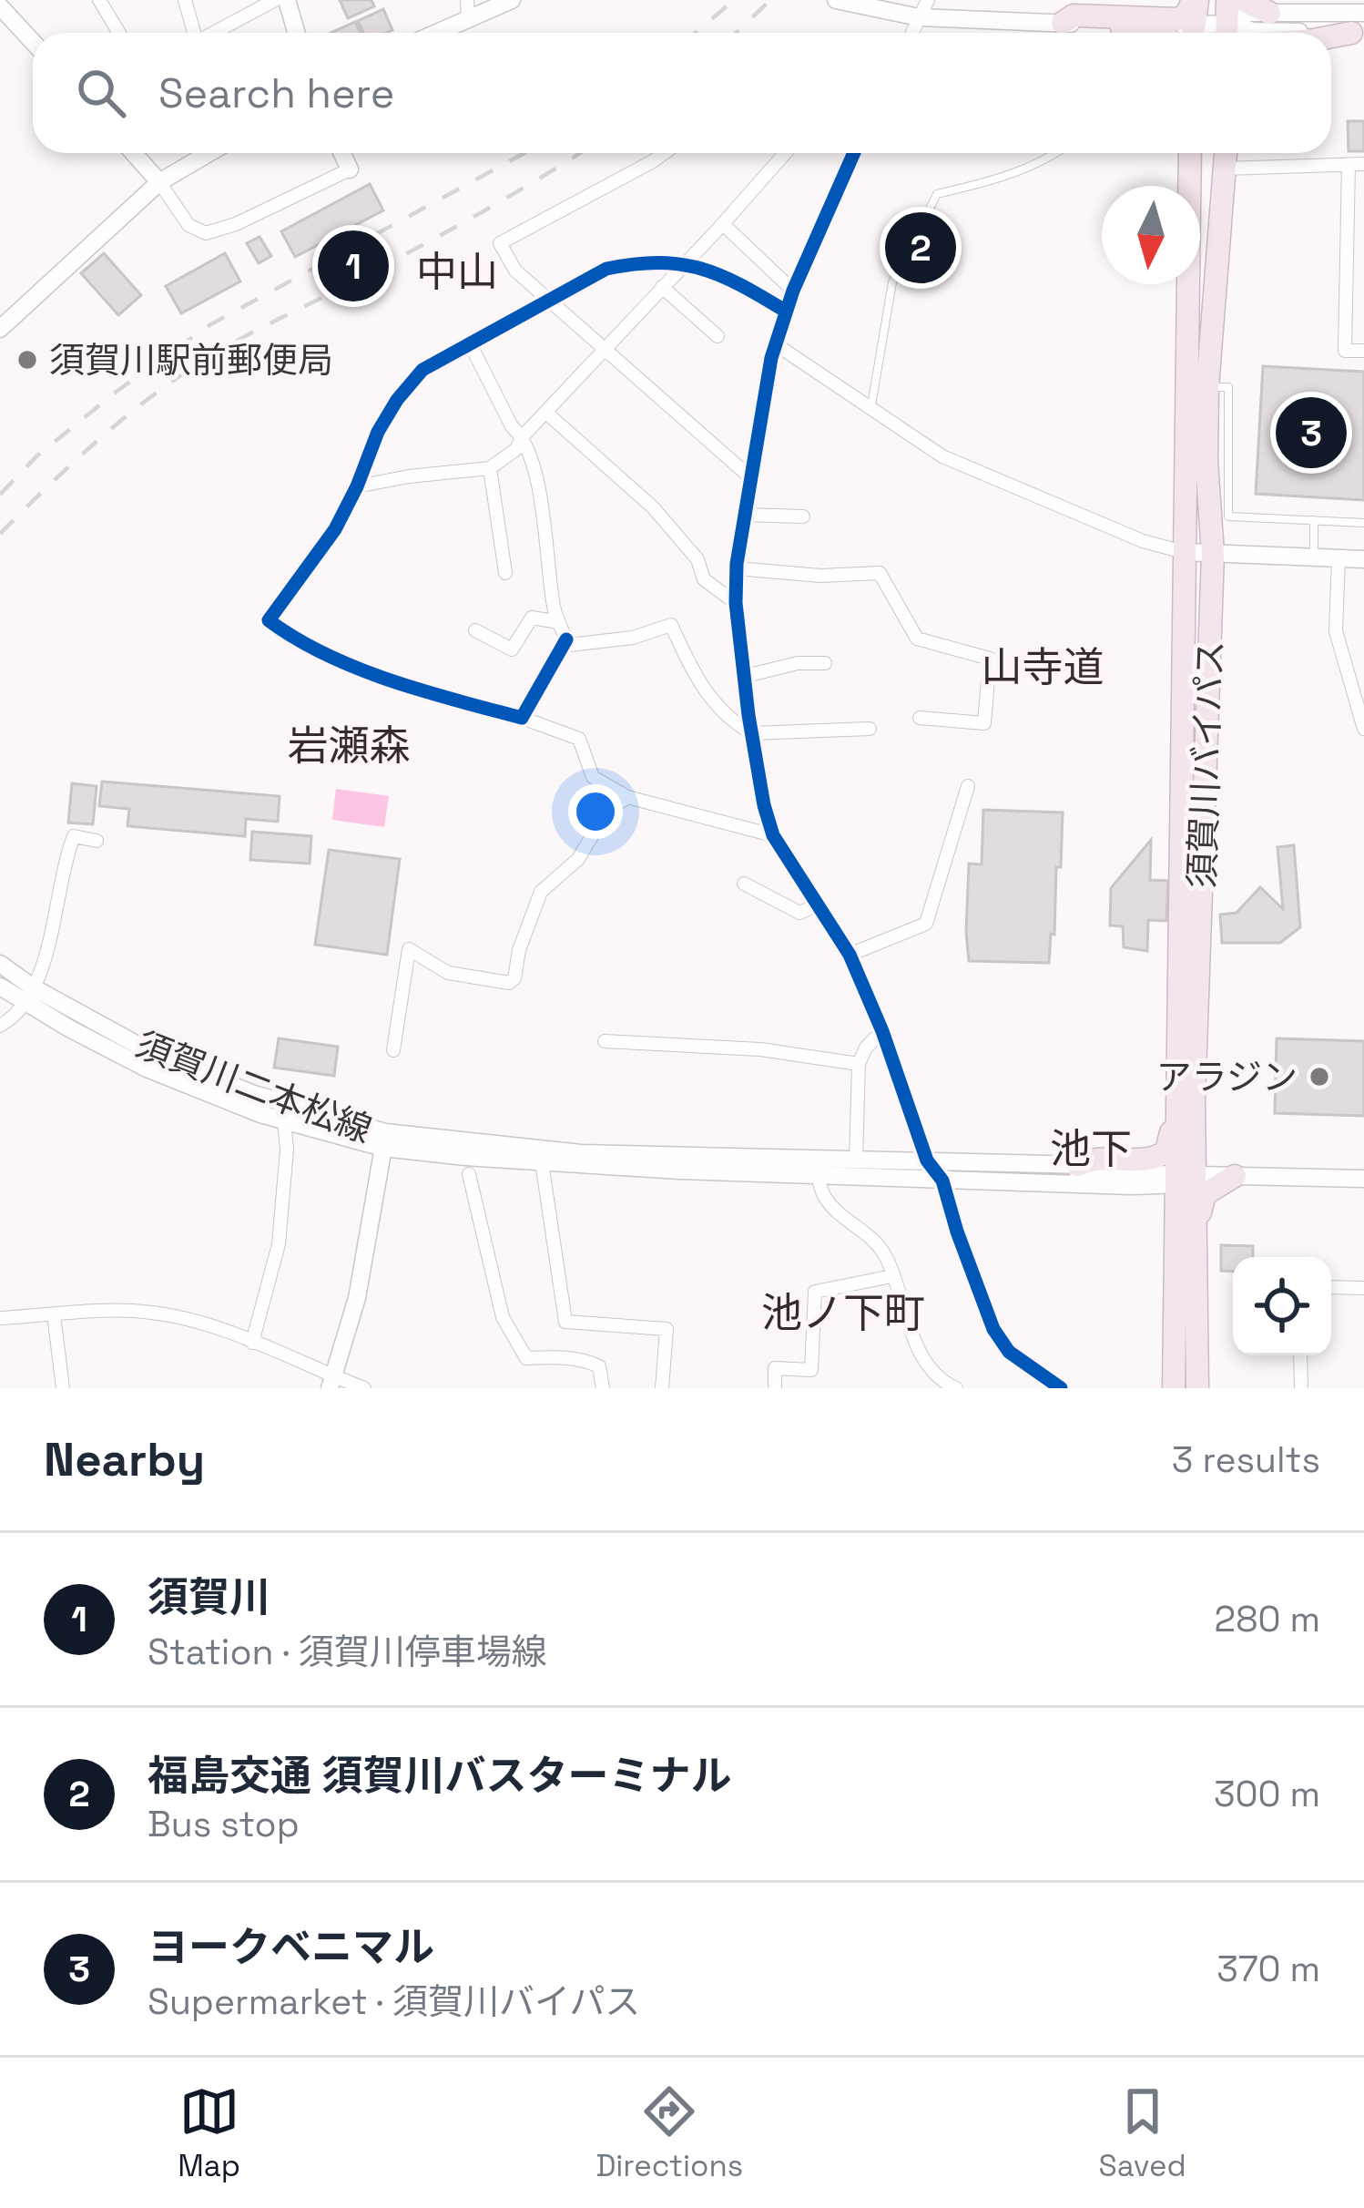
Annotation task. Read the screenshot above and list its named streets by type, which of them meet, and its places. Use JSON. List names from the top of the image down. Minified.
{"streets":{"highway":["須賀川バイパス"],"street":["須賀川二本松線"]},"districts":["中山","山寺道","岩瀬森","池下","池ノ下町"],"places":["須賀川駅前郵便局","アラジン"],"north":"bottom","page":{"search":"Search here","pins":["2","1","3"],"heading":["Nearby","3 results"],"list":[{"mark":"1","name":"須賀川","note":"Station · 須賀川停車場線","value":"280 m"},{"mark":"2","name":"福島交通 須賀川バスターミナル","note":"Bus stop","value":"300 m"},{"mark":"3","name":"ヨークベニマル","note":"Supermarket · 須賀川バイパス","value":"370 m"}],"nav":["Map","Directions","Saved"]}}
